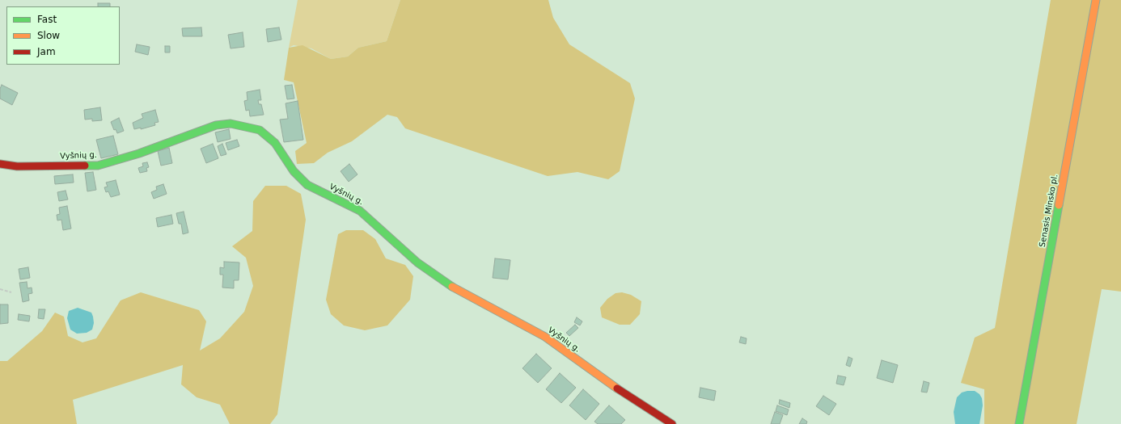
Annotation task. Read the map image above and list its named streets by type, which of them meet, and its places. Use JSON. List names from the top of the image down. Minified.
{"streets":{"street":["Vyšnių g.","Senasis Minsko pl."]},"legend":["Fast","Slow","Jam"]}
